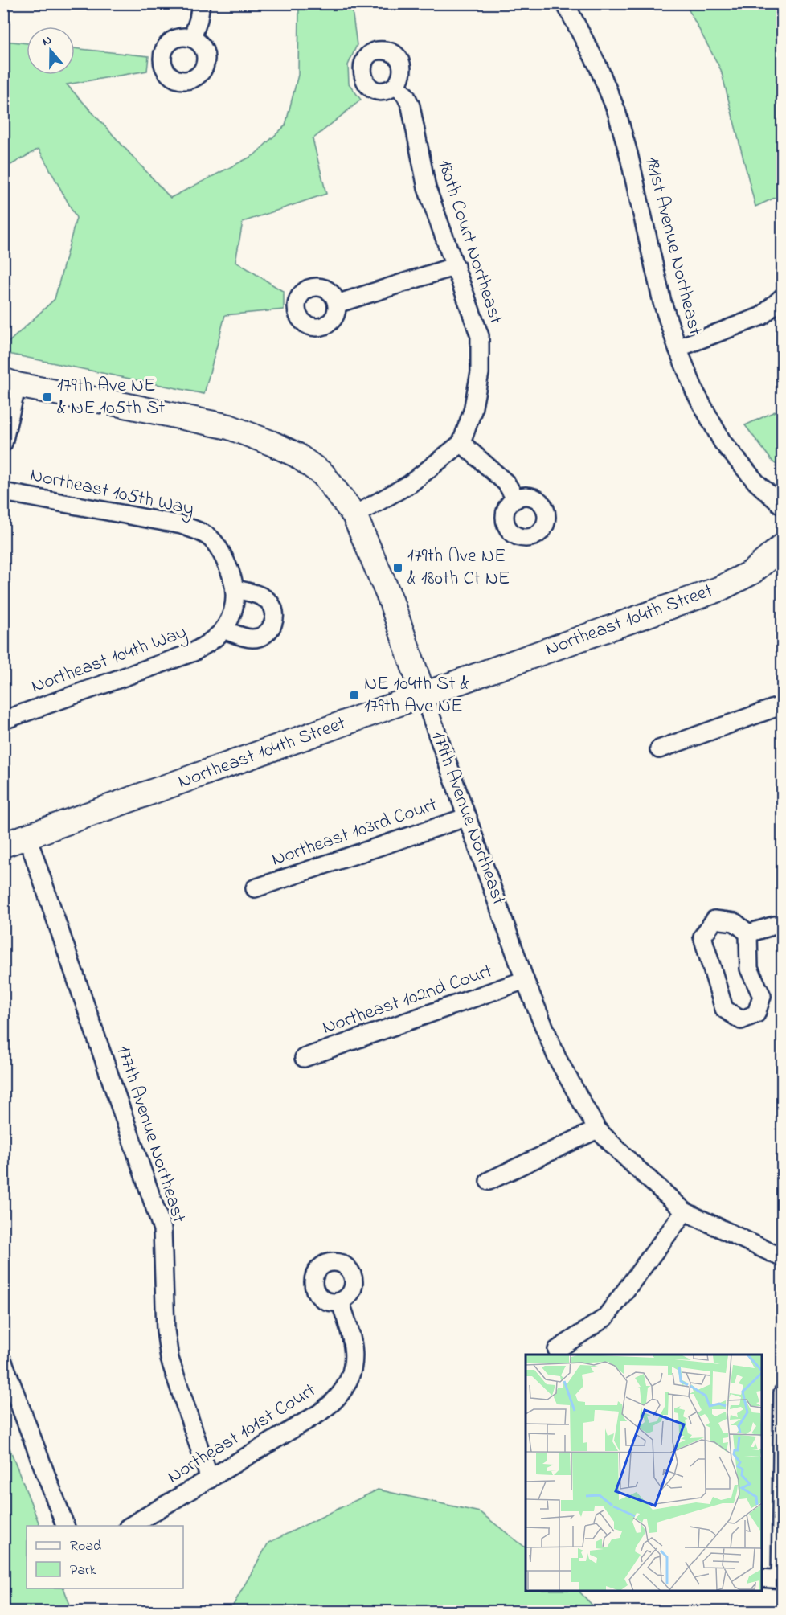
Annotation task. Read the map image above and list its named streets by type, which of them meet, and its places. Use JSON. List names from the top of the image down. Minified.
{"streets":{"street":["180th Court Northeast","181st Avenue Northeast","Northeast 105th Way","Northeast 104th Street","Northeast 104th Way","179th Avenue Northeast","Northeast 103rd Court","Northeast 102nd Court","177th Avenue Northeast","Northeast 101st Court"]},"crossings":[["Northeast 105th Way","Northeast 104th Way"],["Northeast 104th Street","179th Avenue Northeast"],["Northeast 104th Street","177th Avenue Northeast"],["179th Avenue Northeast","Northeast 103rd Court"],["179th Avenue Northeast","Northeast 102nd Court"],["177th Avenue Northeast","Northeast 101st Court"]],"places":{"transit":["179th Ave NE & NE 105th St","179th Ave NE & 180th Ct NE","NE 104th St & 179th Ave NE"]},"legend":["Road","Park"],"north":"top"}
